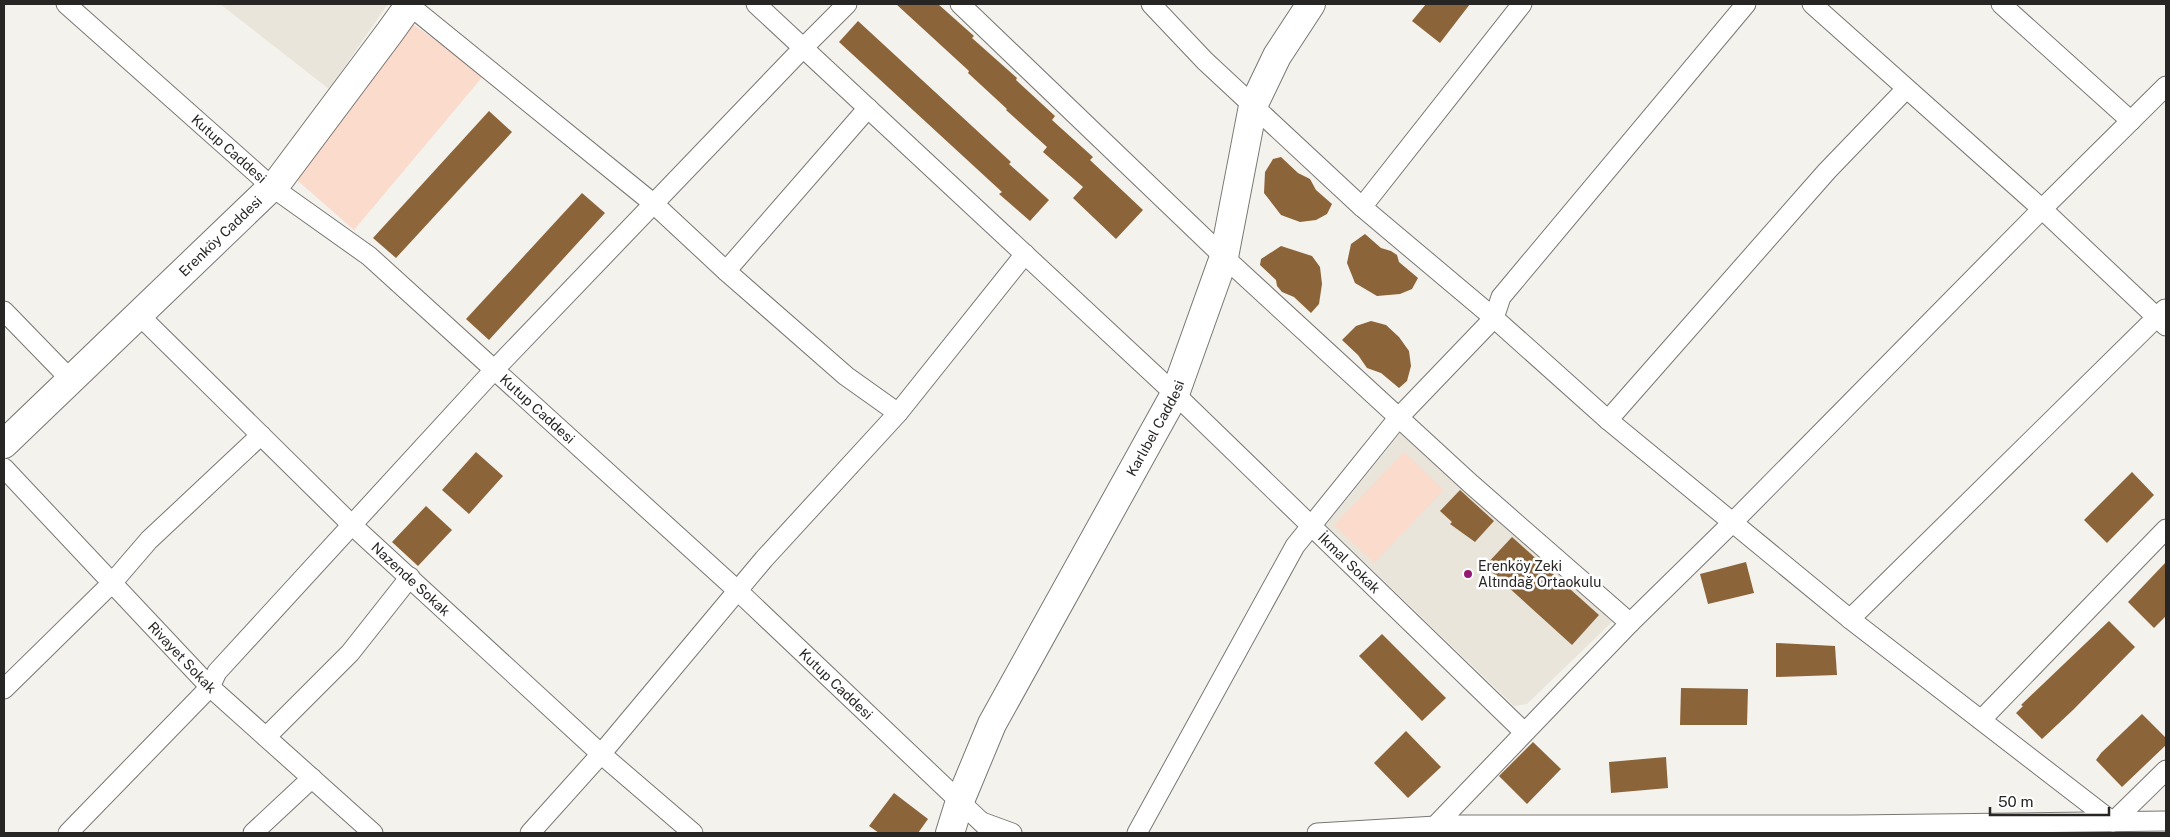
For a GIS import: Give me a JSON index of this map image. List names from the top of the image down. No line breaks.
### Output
{"streets":{"street":["Kutup Caddesi","Erenköy Caddesi","Karlıbel Caddesi","İkmal Sokak","Nazende Sokak","Rivayet Sokak"]},"crossings":[["Kutup Caddesi","Erenköy Caddesi"],["Kutup Caddesi","Karlıbel Caddesi"],["Erenköy Caddesi","Nazende Sokak"],["Karlıbel Caddesi","İkmal Sokak"]],"places":["Erenköy Zeki Altındağ Ortaokulu"],"scale_bar":"50 m"}
